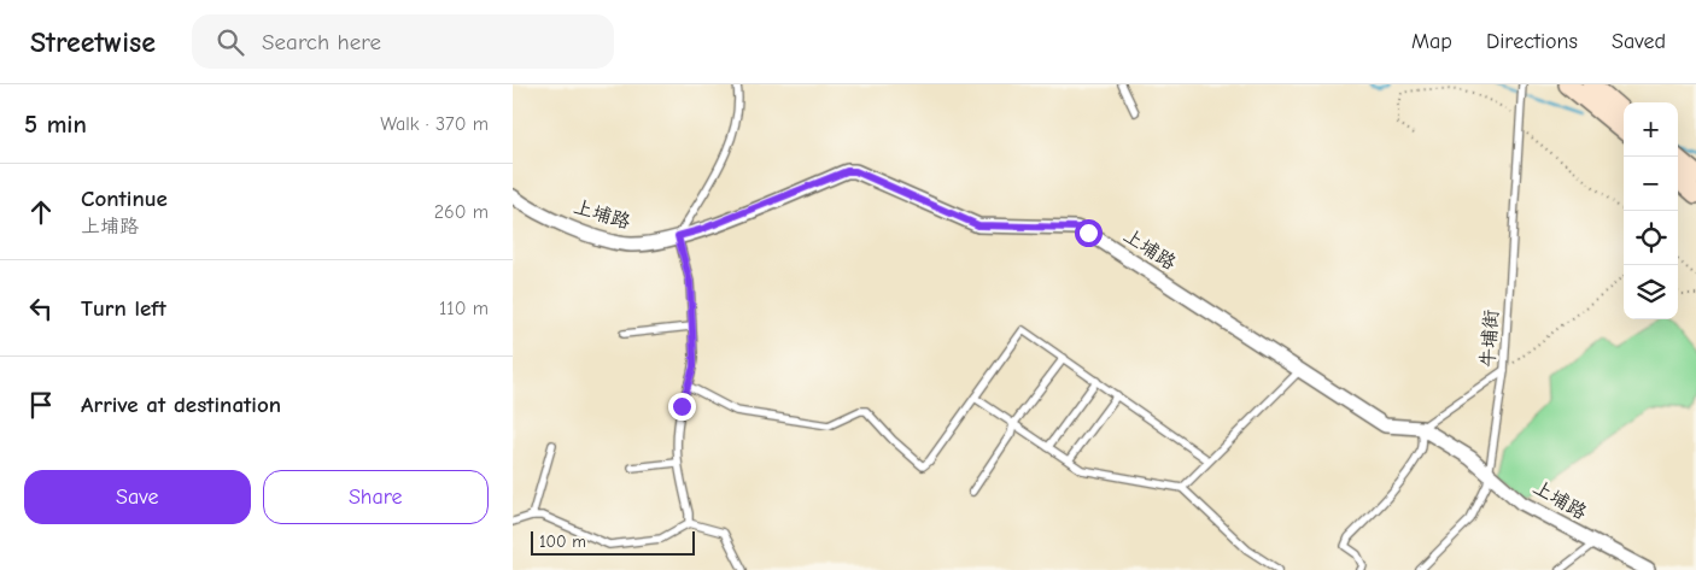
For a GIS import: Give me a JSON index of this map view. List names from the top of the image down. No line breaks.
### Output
{"streets":{"street":["上埔路"],"lane":["牛埔街"]},"crossings":[["上埔路","牛埔街"]],"scale_bar":"100 m","page":{"header":"Streetwise","search":"Search here","nav":["Map","Directions","Saved"],"heading":["5 min","Walk · 370 m"],"map_buttons":["+","−"],"list":[["Continue","上埔路","260 m"],["Turn left","110 m"],"Arrive at destination"],"buttons":["Save","Share"],"scale":"100 m"}}
